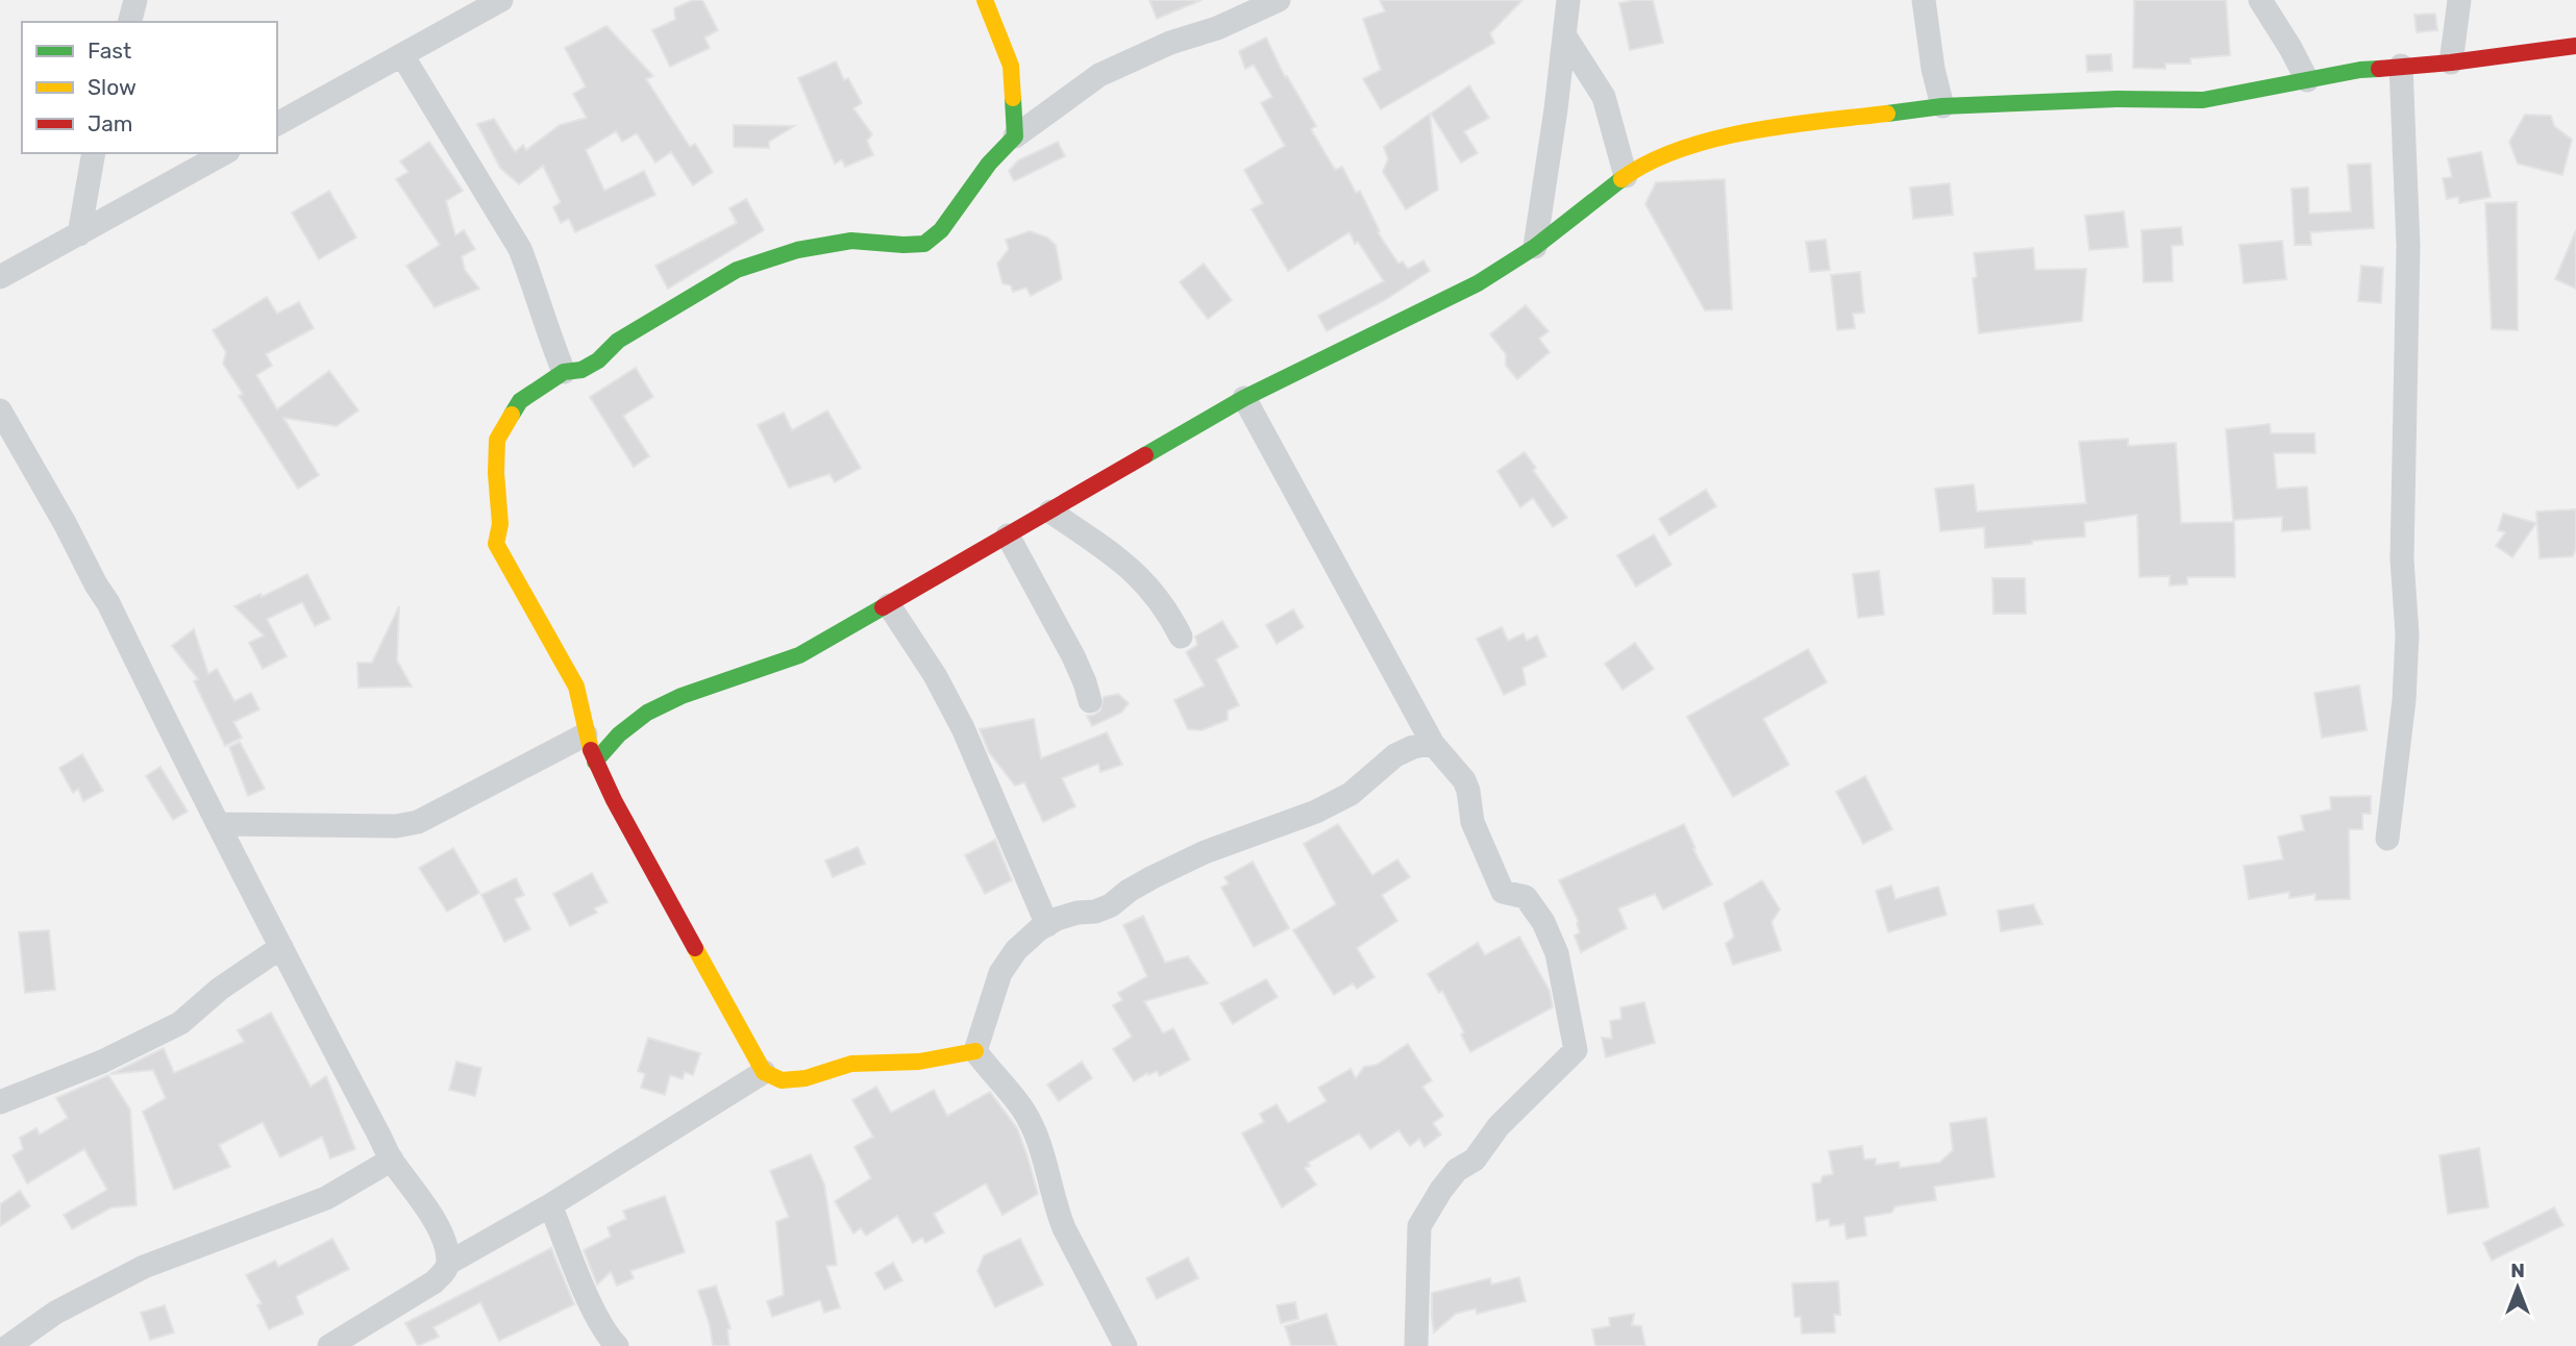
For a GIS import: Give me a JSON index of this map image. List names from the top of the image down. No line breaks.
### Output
{"legend":["Fast","Slow","Jam"],"north":"top"}
